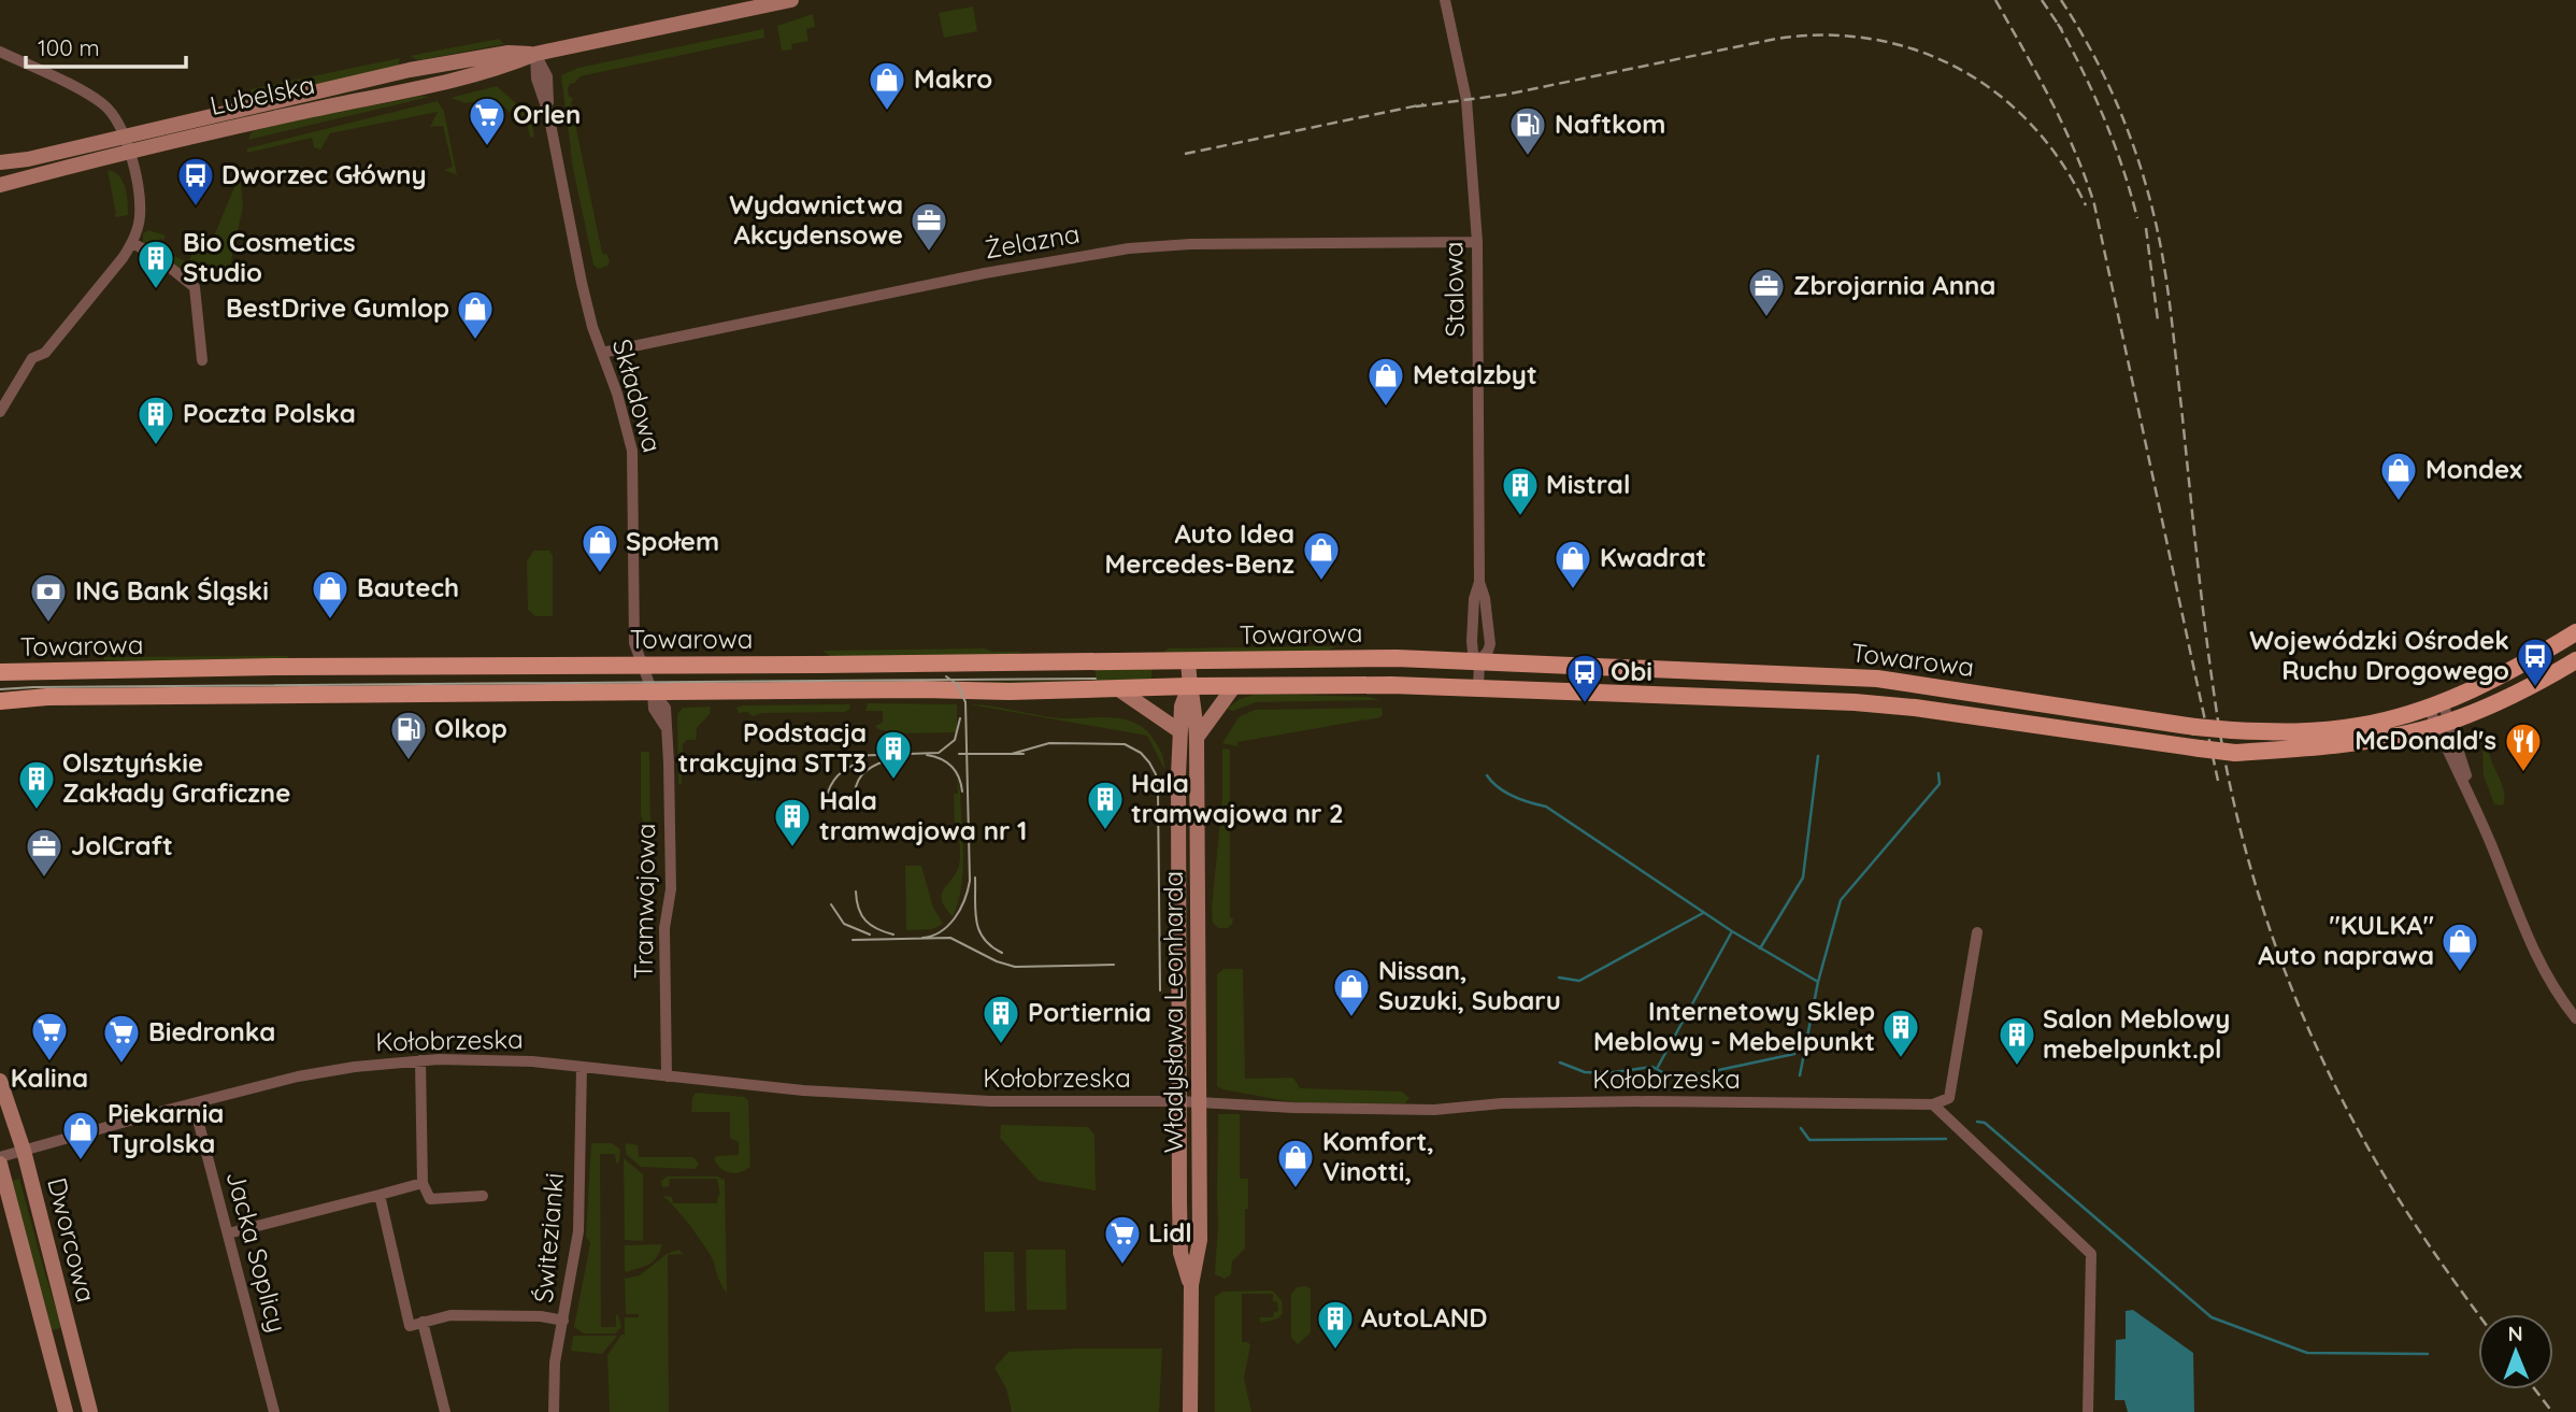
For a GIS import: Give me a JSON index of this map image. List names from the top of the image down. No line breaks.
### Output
{"streets":{"main road":["Towarowa"],"street":["Lubelska","Żelazna","Stalowa","Składowa","Tramwajowa","Władysława Leonharda","Kołobrzeska","Świtezianki","Dworcowa","Jacka Soplicy"]},"crossings":[["Lubelska","Składowa"],["Żelazna","Stalowa"],["Żelazna","Składowa"],["Stalowa","Towarowa"],["Składowa","Towarowa"],["Składowa","Tramwajowa"],["Towarowa","Tramwajowa"],["Towarowa","Władysława Leonharda"],["Tramwajowa","Kołobrzeska"],["Władysława Leonharda","Kołobrzeska"],["Kołobrzeska","Świtezianki"],["Kołobrzeska","Dworcowa"],["Kołobrzeska","Jacka Soplicy"]],"places":{"shop":["Makro","BestDrive Gumlop","Metalzbyt","Mondex","Społem","Auto Idea Mercedes-Benz","Kwadrat","Bautech","\"KULKA\" Auto naprawa","Nissan, Suzuki, Subaru","Piekarnia Tyrolska","Komfort, Vinotti,"],"supermarket":["Orlen","Kalina","Biedronka","Lidl"],"fuel station":["Naftkom","Olkop"],"bus stop":["Dworzec Główny","Wojewódzki Ośrodek Ruchu Drogowego","Obi"],"office":["Wydawnictwa Akcydensowe","Zbrojarnia Anna","JolCraft"],"building":["Bio Cosmetics Studio","Poczta Polska","Mistral","Podstacja trakcyjna STT3","Olsztyńskie Zakłady Graficzne","Hala tramwajowa nr 2","Hala tramwajowa nr 1","Portiernia","Internetowy Sklep Meblowy - Mebelpunkt","Salon Meblowy mebelpunkt.pl","AutoLAND"],"bank":["ING Bank Śląski"],"restaurant":["McDonald's"]},"scale_bar":"100 m","north":"top"}
